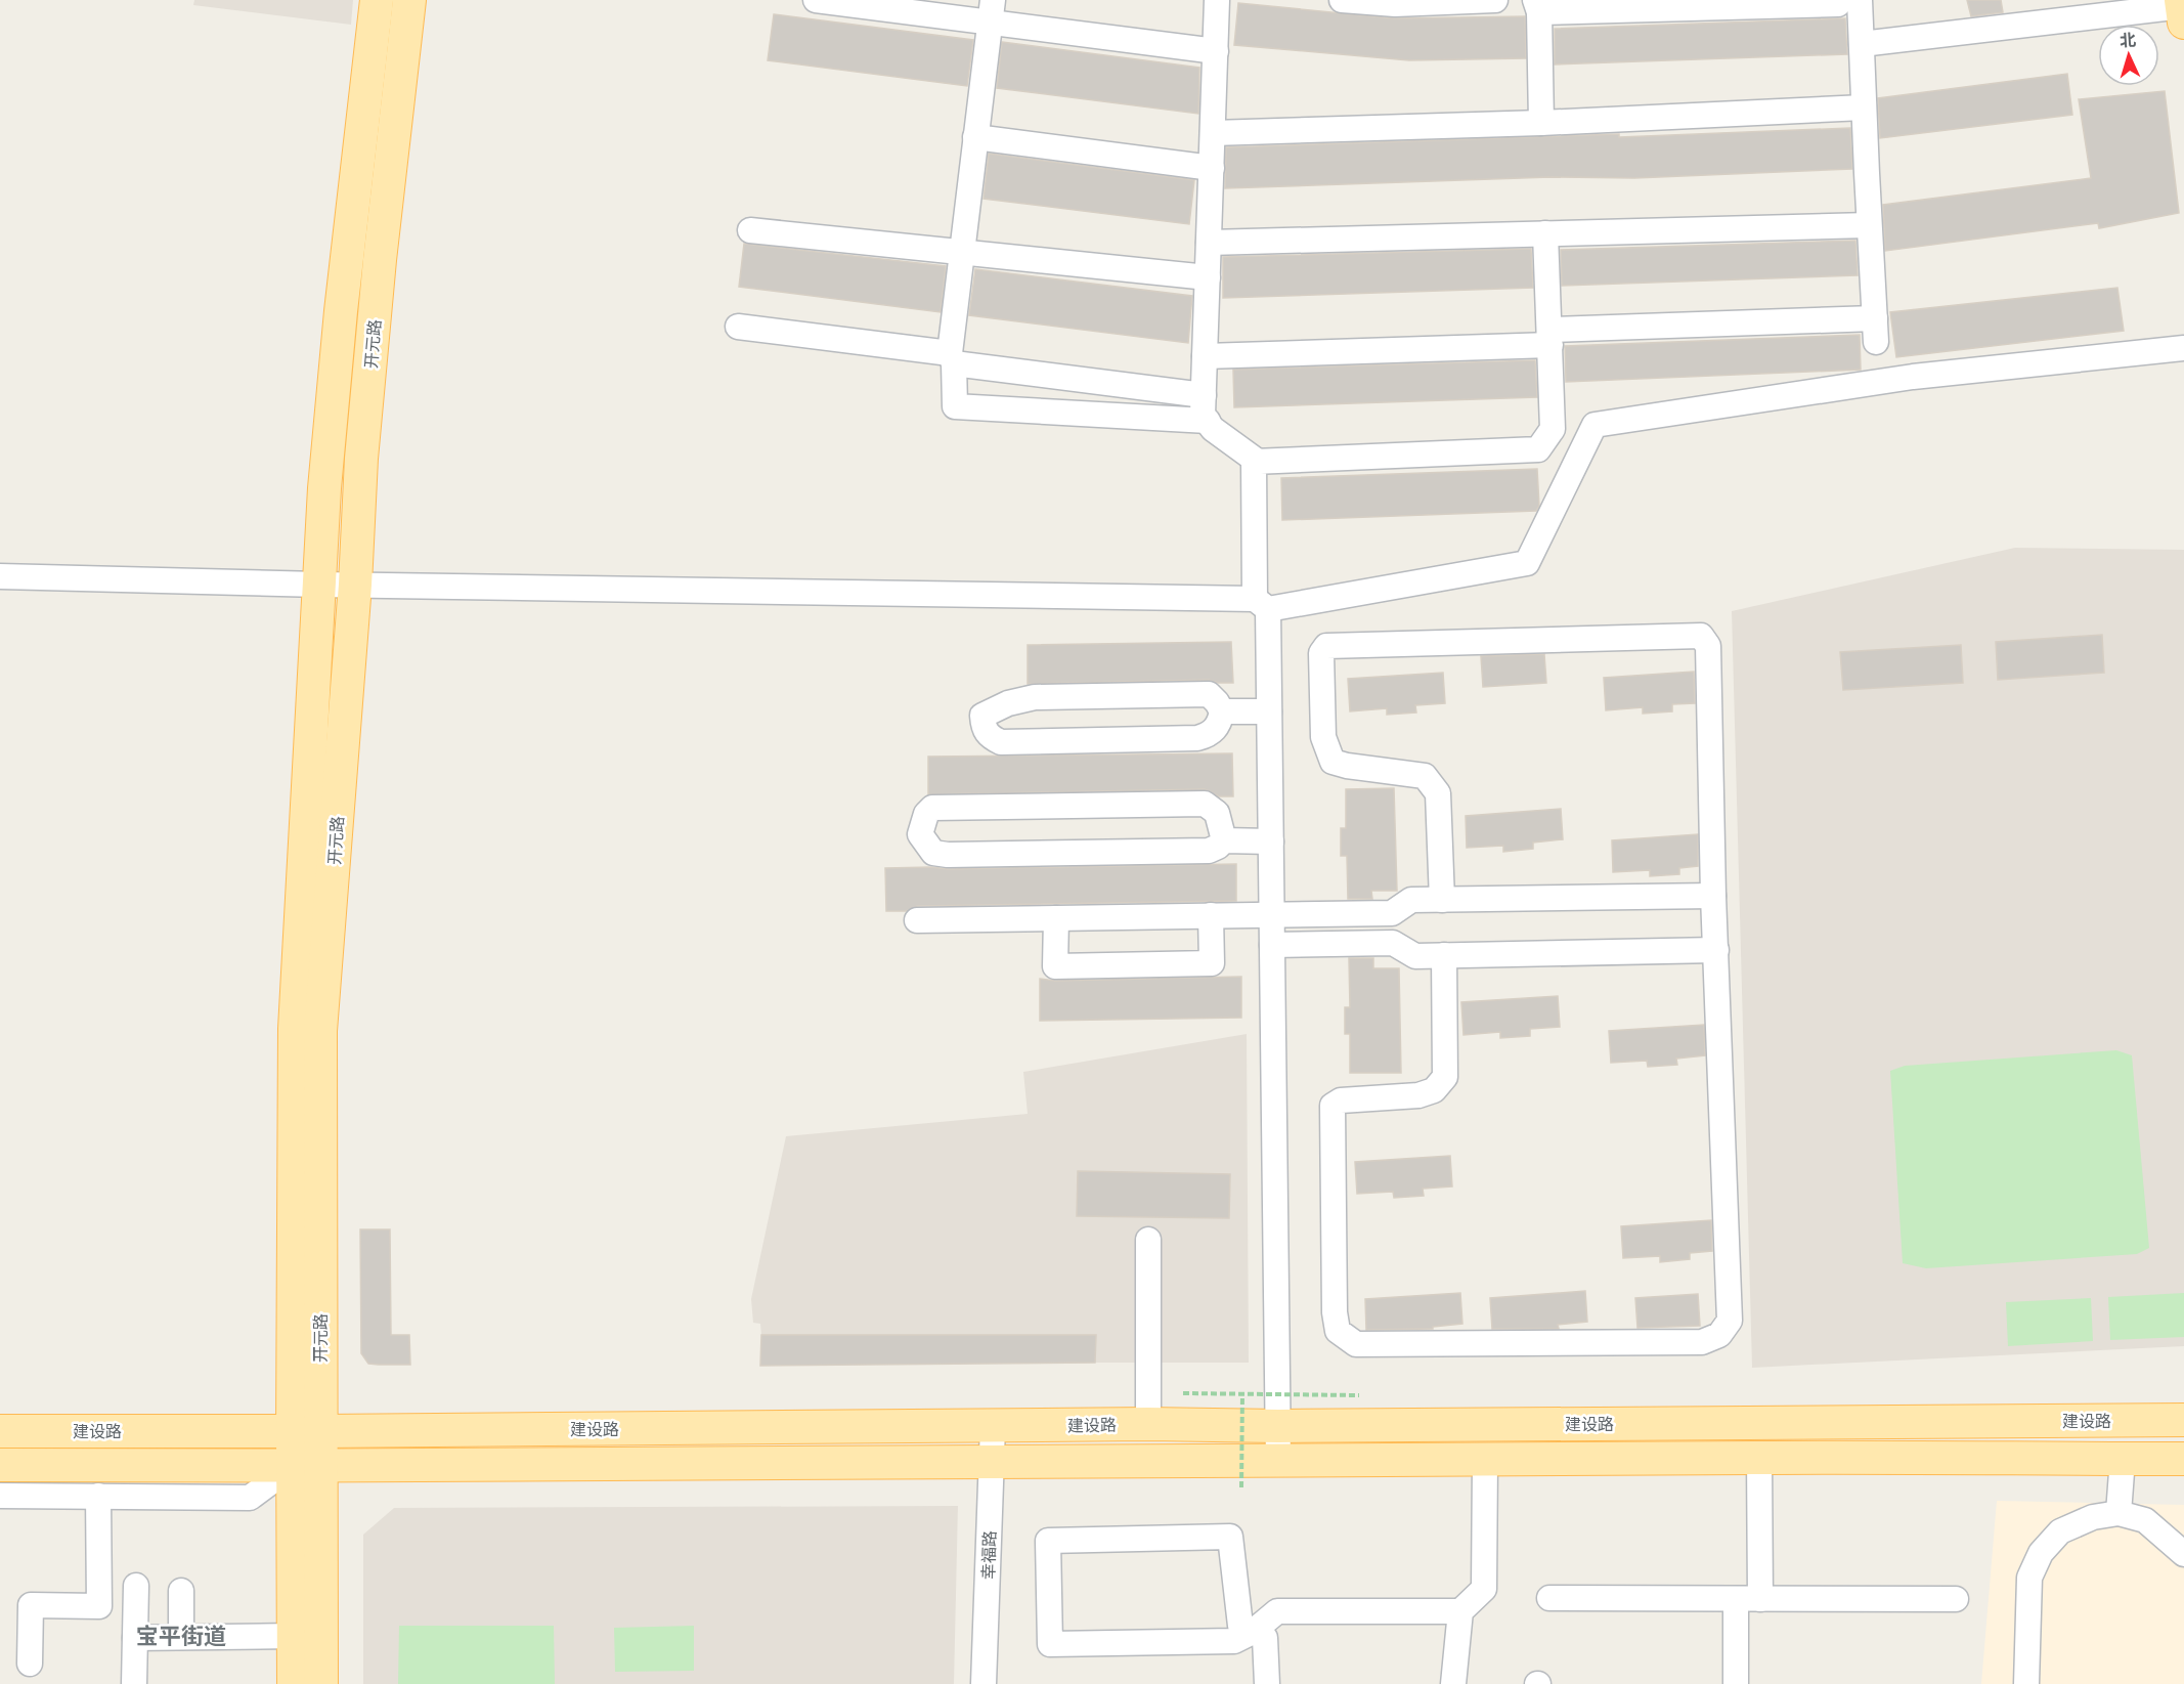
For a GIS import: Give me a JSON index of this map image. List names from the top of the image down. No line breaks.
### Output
{"streets":{"main road":["开元路","建设路"],"street":["幸福路"]},"crossings":[["开元路","建设路"],["建设路","幸福路"]],"districts":["宝平街道"],"north":"top"}
